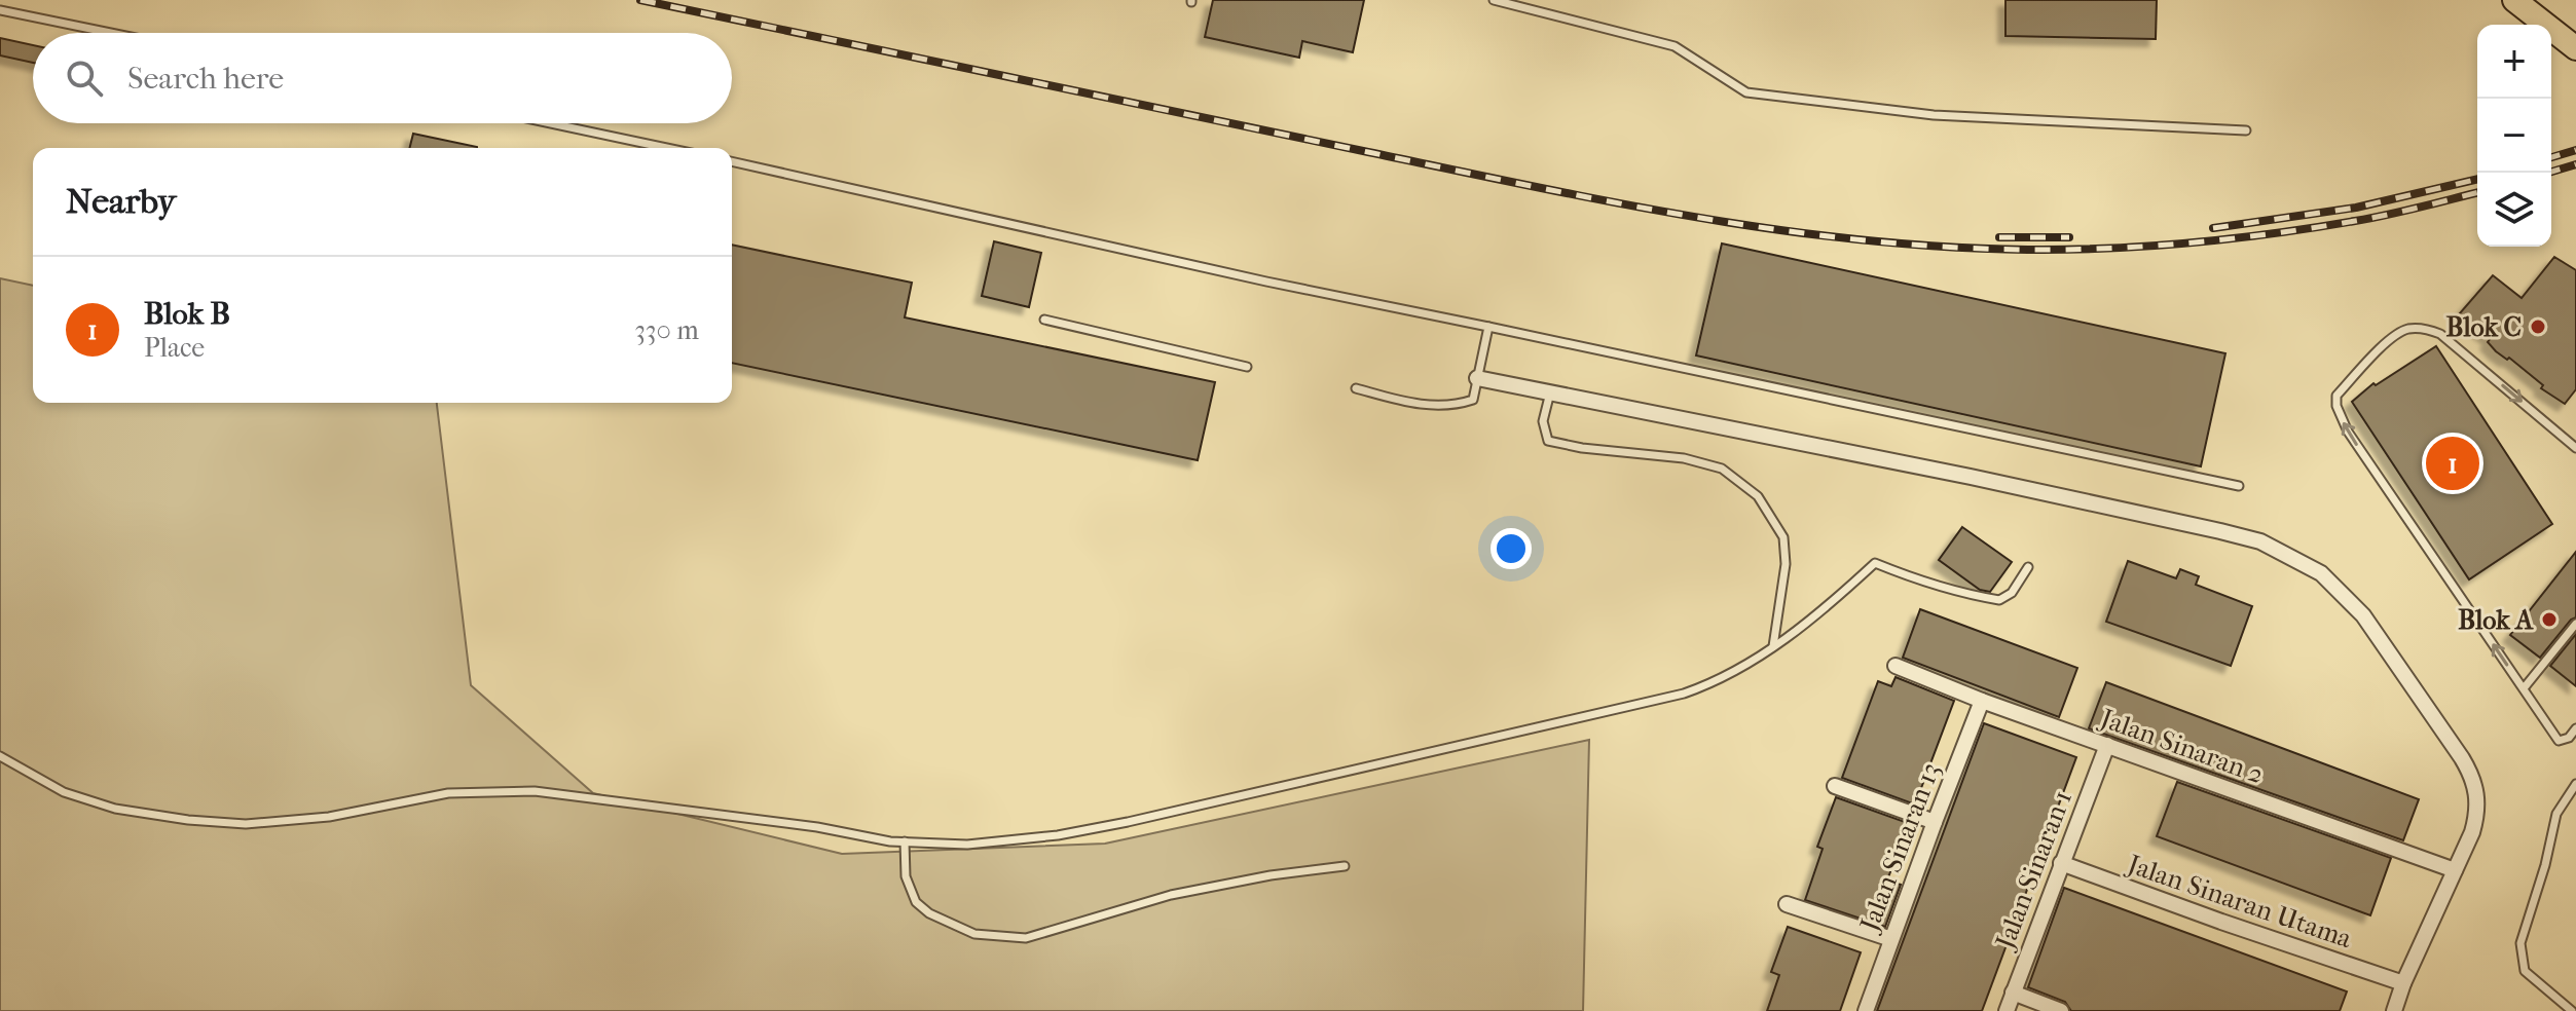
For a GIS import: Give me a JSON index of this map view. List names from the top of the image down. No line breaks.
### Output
{"streets":{"street":["Jalan Sinaran 2","Jalan Sinaran 13","Jalan Sinaran 1","Jalan Sinaran Utama"]},"crossings":[["Jalan Sinaran 2","Jalan Sinaran 13"],["Jalan Sinaran 2","Jalan Sinaran 1"],["Jalan Sinaran 1","Jalan Sinaran Utama"]],"places":["Blok C","Blok A"],"page":{"map_buttons":["+","−"],"search":"Search here","heading":"Nearby","list":[{"mark":"1","name":"Blok B","note":"Place","value":"330 m"}],"pins":"1"}}
